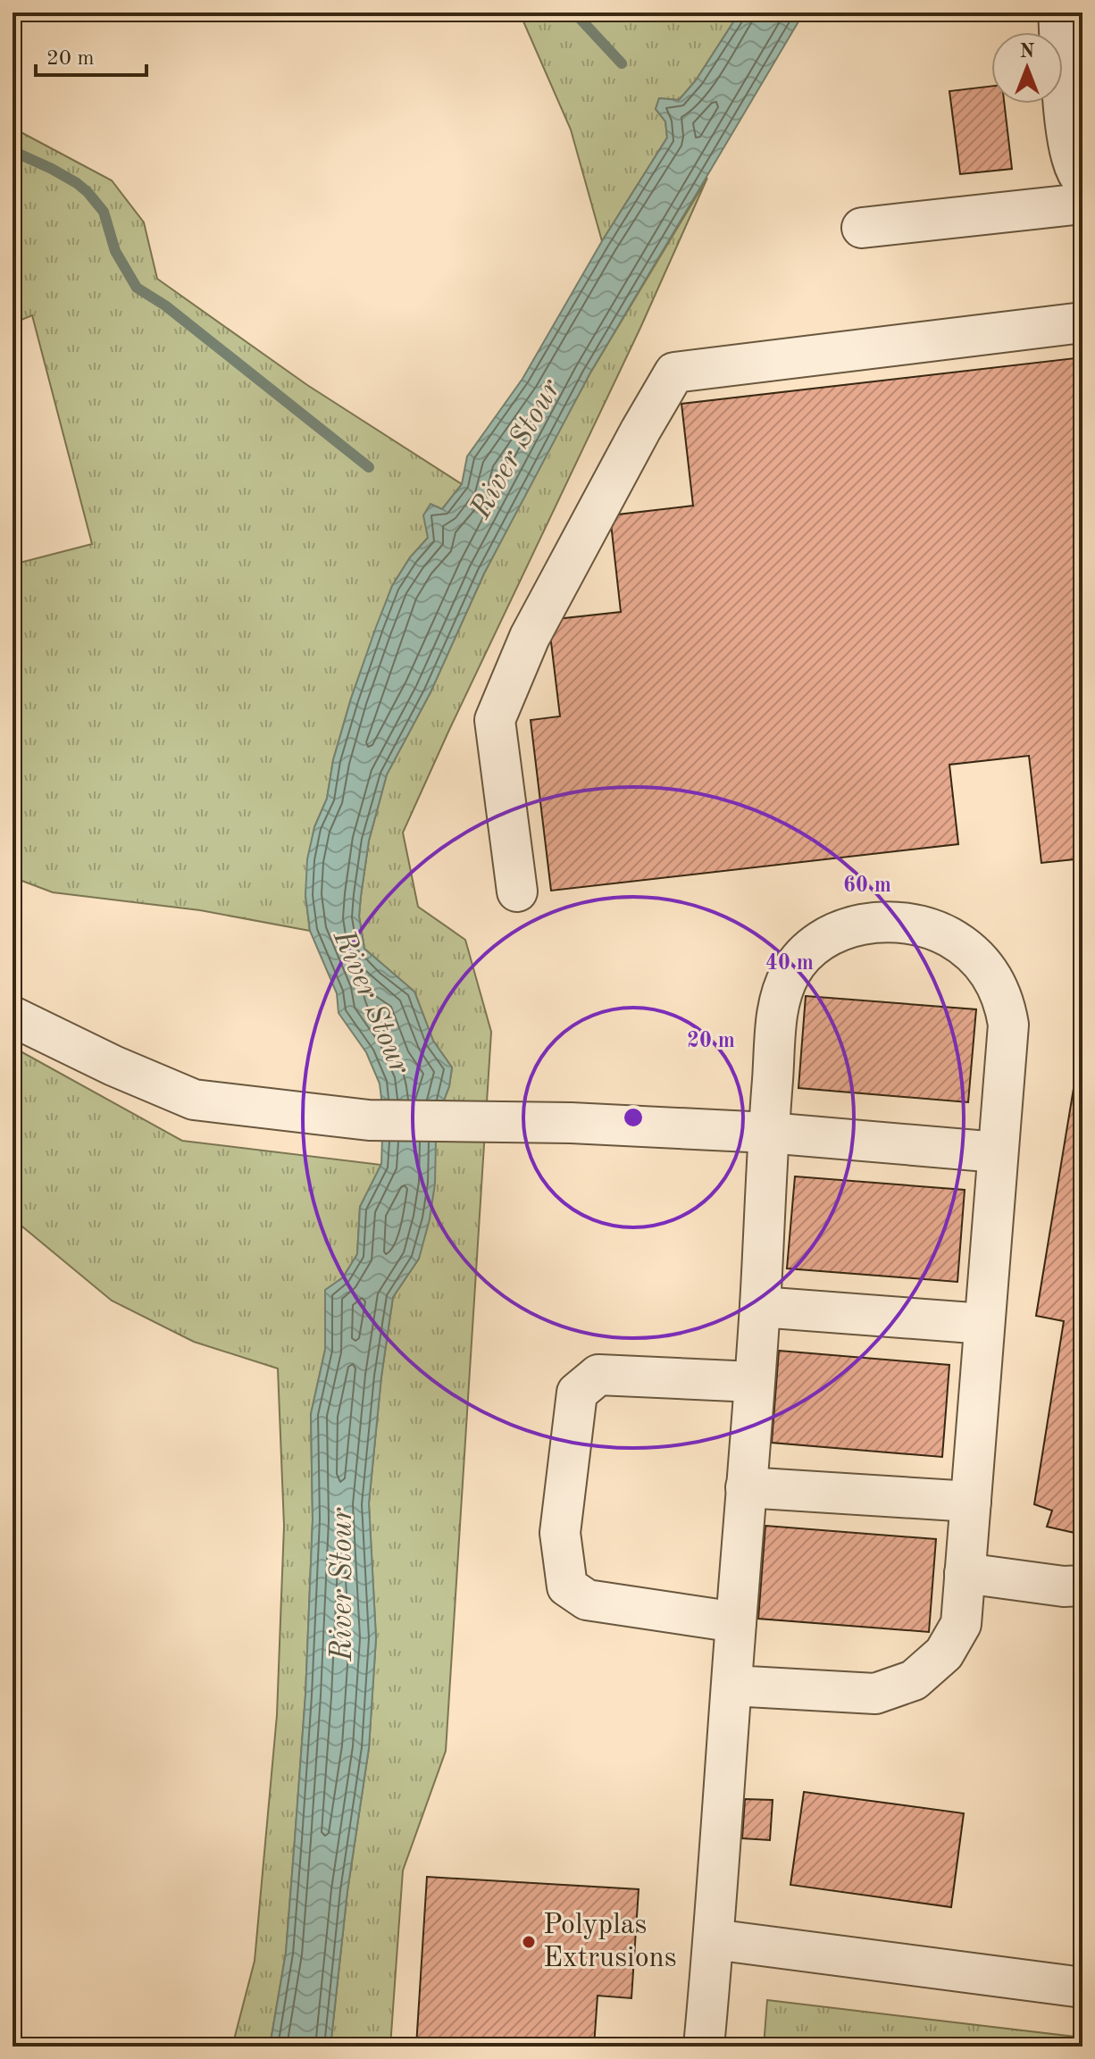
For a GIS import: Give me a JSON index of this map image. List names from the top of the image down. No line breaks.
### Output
{"water":["River Stour"],"places":["Polyplas Extrusions"],"scale_bar":"20 m","north":"top","rings":["60 m","40 m","20 m"]}
